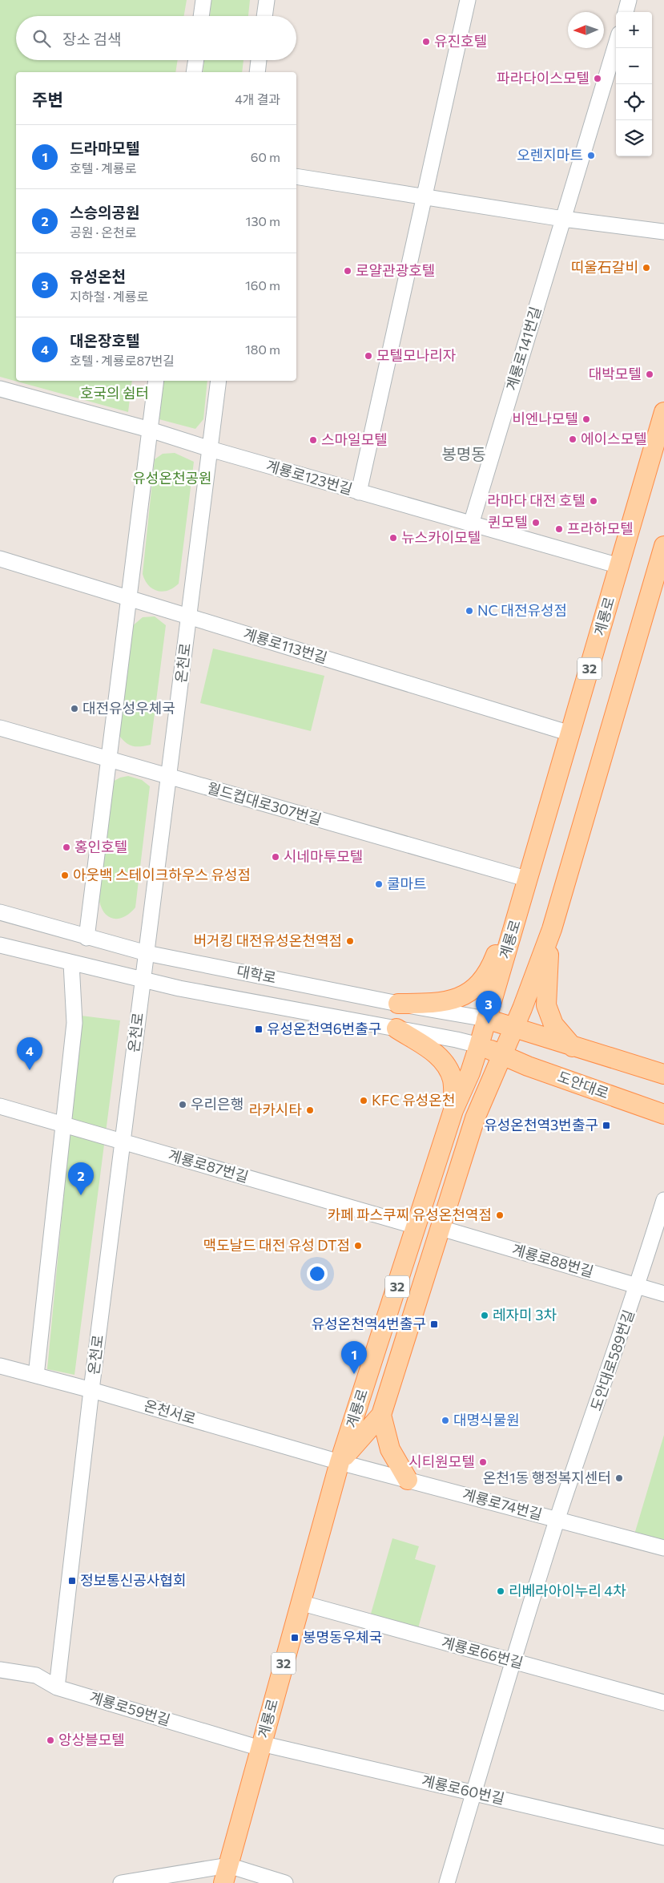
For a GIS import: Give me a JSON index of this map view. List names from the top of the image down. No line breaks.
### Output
{"streets":{"main road":["계룡로","32","대학로","도안대로"],"street":["계룡로141번길","계룡로123번길","계룡로113번길","온천로","월드컵대로307번길","계룡로87번길","계룡로88번길","도안대로589번길","온천서로","계룡로74번길","계룡로66번길","계룡로59번길","계룡로60번길"]},"crossings":[["계룡로141번길","계룡로123번길"],["계룡로123번길","계룡로"],["계룡로123번길","온천로"],["계룡로","계룡로113번길"],["계룡로","월드컵대로307번길"],["계룡로","대학로"],["계룡로","도안대로"],["계룡로","계룡로87번길"],["계룡로","계룡로88번길"],["계룡로","온천서로"],["계룡로","계룡로74번길"],["계룡로","계룡로66번길"],["계룡로","계룡로59번길"],["계룡로","계룡로60번길"],["계룡로113번길","온천로"],["온천로","월드컵대로307번길"],["온천로","대학로"],["온천로","계룡로87번길"],["온천로","온천서로"],["온천로","계룡로59번길"],["대학로","도안대로"],["계룡로88번길","도안대로589번길"],["도안대로589번길","계룡로74번길"],["도안대로589번길","계룡로66번길"],["도안대로589번길","계룡로60번길"],["온천서로","계룡로74번길"],["계룡로59번길","계룡로60번길"]],"districts":["봉명동"],"parks":["호국의 쉼터","유성온천공원"],"places":{"other":["유진호텔","파라다이스모텔","오렌지마트","띠울石갈비","로얄관광호텔","모텔모나리자","대박모텔","비엔나모텔","에이스모텔","스마일모텔","라마다 대전 호텔","퀸모텔","프라하모텔","뉴스카이모텔","NC 대전유성점","대전유성우체국","홍인호텔","시네마투모텔","아웃백 스테이크하우스 유성점","쿨마트","버거킹 대전유성온천역점","KFC 유성온천","우리은행","라카시타","카페 파스쿠찌 유성온천역점","맥도날드 대전 유성 DT점","레자미 3차","대명식물원","시티원모텔","온천1동 행정복지센터","리베라아이누리 4차","앙상블모텔"],"transit":["유성온천역6번출구","유성온천역3번출구","유성온천역4번출구","정보통신공사협회","봉명동우체국"]},"north":"left","page":{"map_buttons":["+","−"],"search":"장소 검색","heading":["주변","4개 결과"],"list":[{"mark":"1","name":"드라마모텔","note":"호텔 · 계룡로","value":"60 m"},{"mark":"2","name":"스승의공원","note":"공원 · 온천로","value":"130 m"},{"mark":"3","name":"유성온천","note":"지하철 · 계룡로","value":"160 m"},{"mark":"4","name":"대온장호텔","note":"호텔 · 계룡로87번길","value":"180 m"}],"pins":["3","4","2","1"]}}
